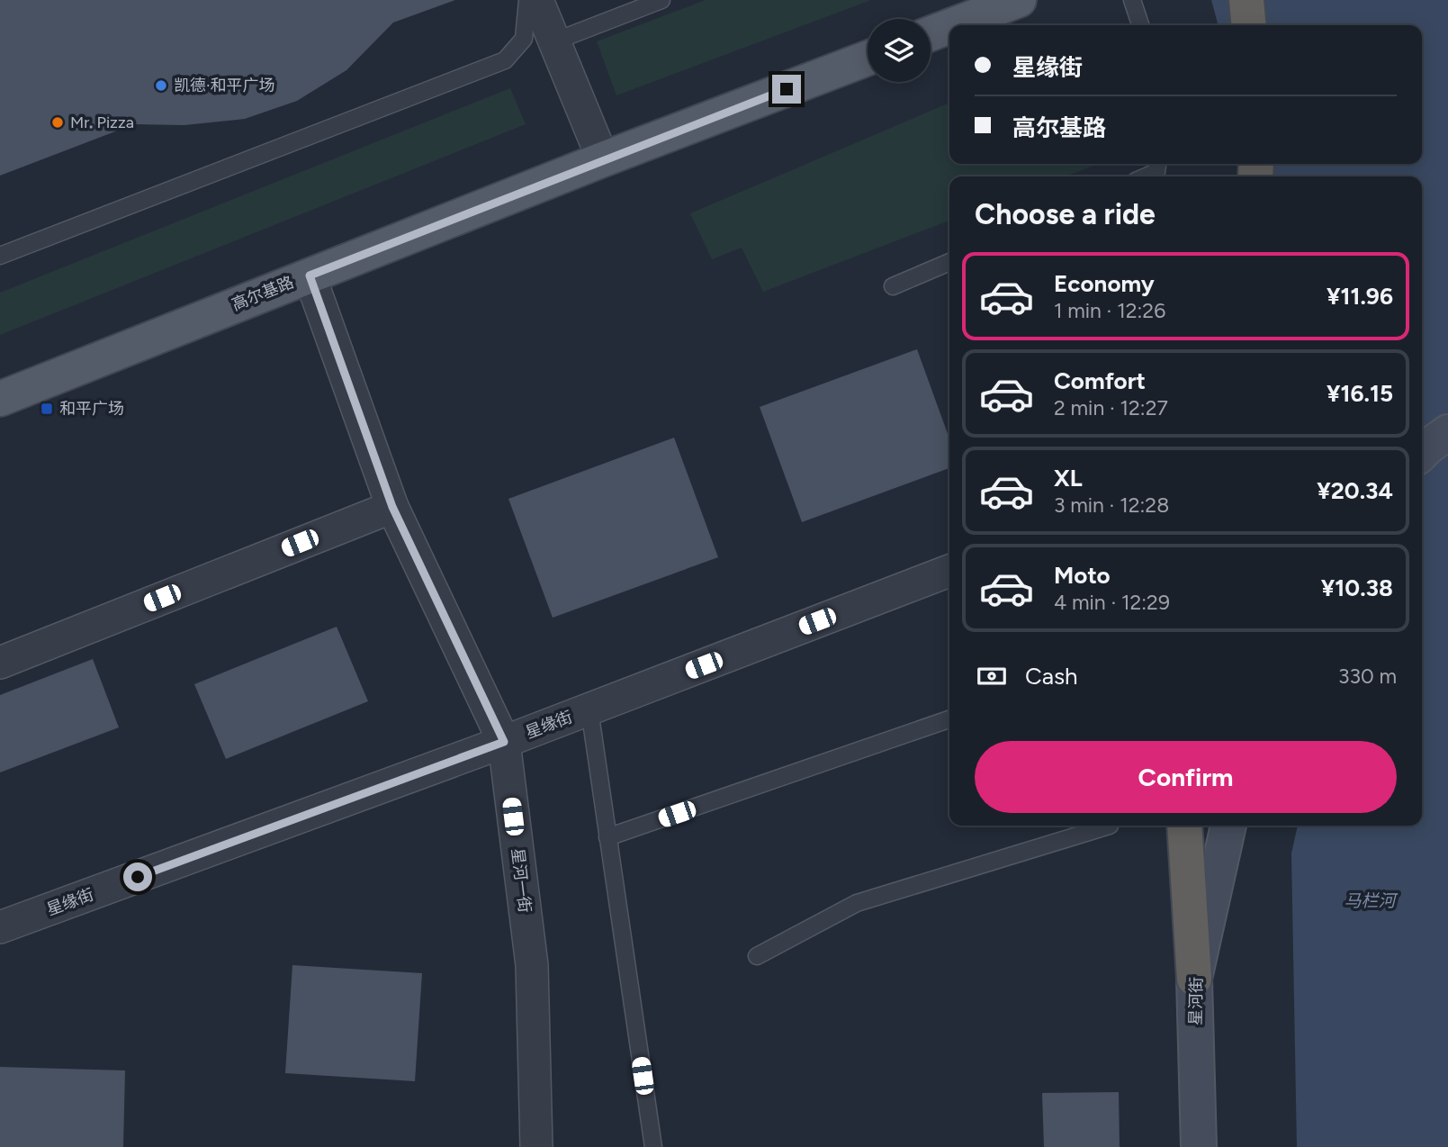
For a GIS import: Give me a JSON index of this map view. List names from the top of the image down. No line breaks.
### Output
{"streets":{"main road":["高尔基路","星河街"],"street":["星缘街","星河一街"]},"crossings":[["高尔基路","星河一街"],["星缘街","星河一街"]],"water":["马栏河"],"places":{"other":["凯德·和平广场","Mr. Pizza"],"transit":["和平广场"]},"page":{"banner":["星缘街","高尔基路"],"heading":"Choose a ride","list":[{"name":"Economy","note":"1 min · 12:26","value":"¥11.96"},{"name":"Comfort","note":"2 min · 12:27","value":"¥16.15"},{"name":"XL","note":"3 min · 12:28","value":"¥20.34"},{"name":"Moto","note":"4 min · 12:29","value":"¥10.38"}],"pay":["Cash","330 m"],"buttons":"Confirm"}}
